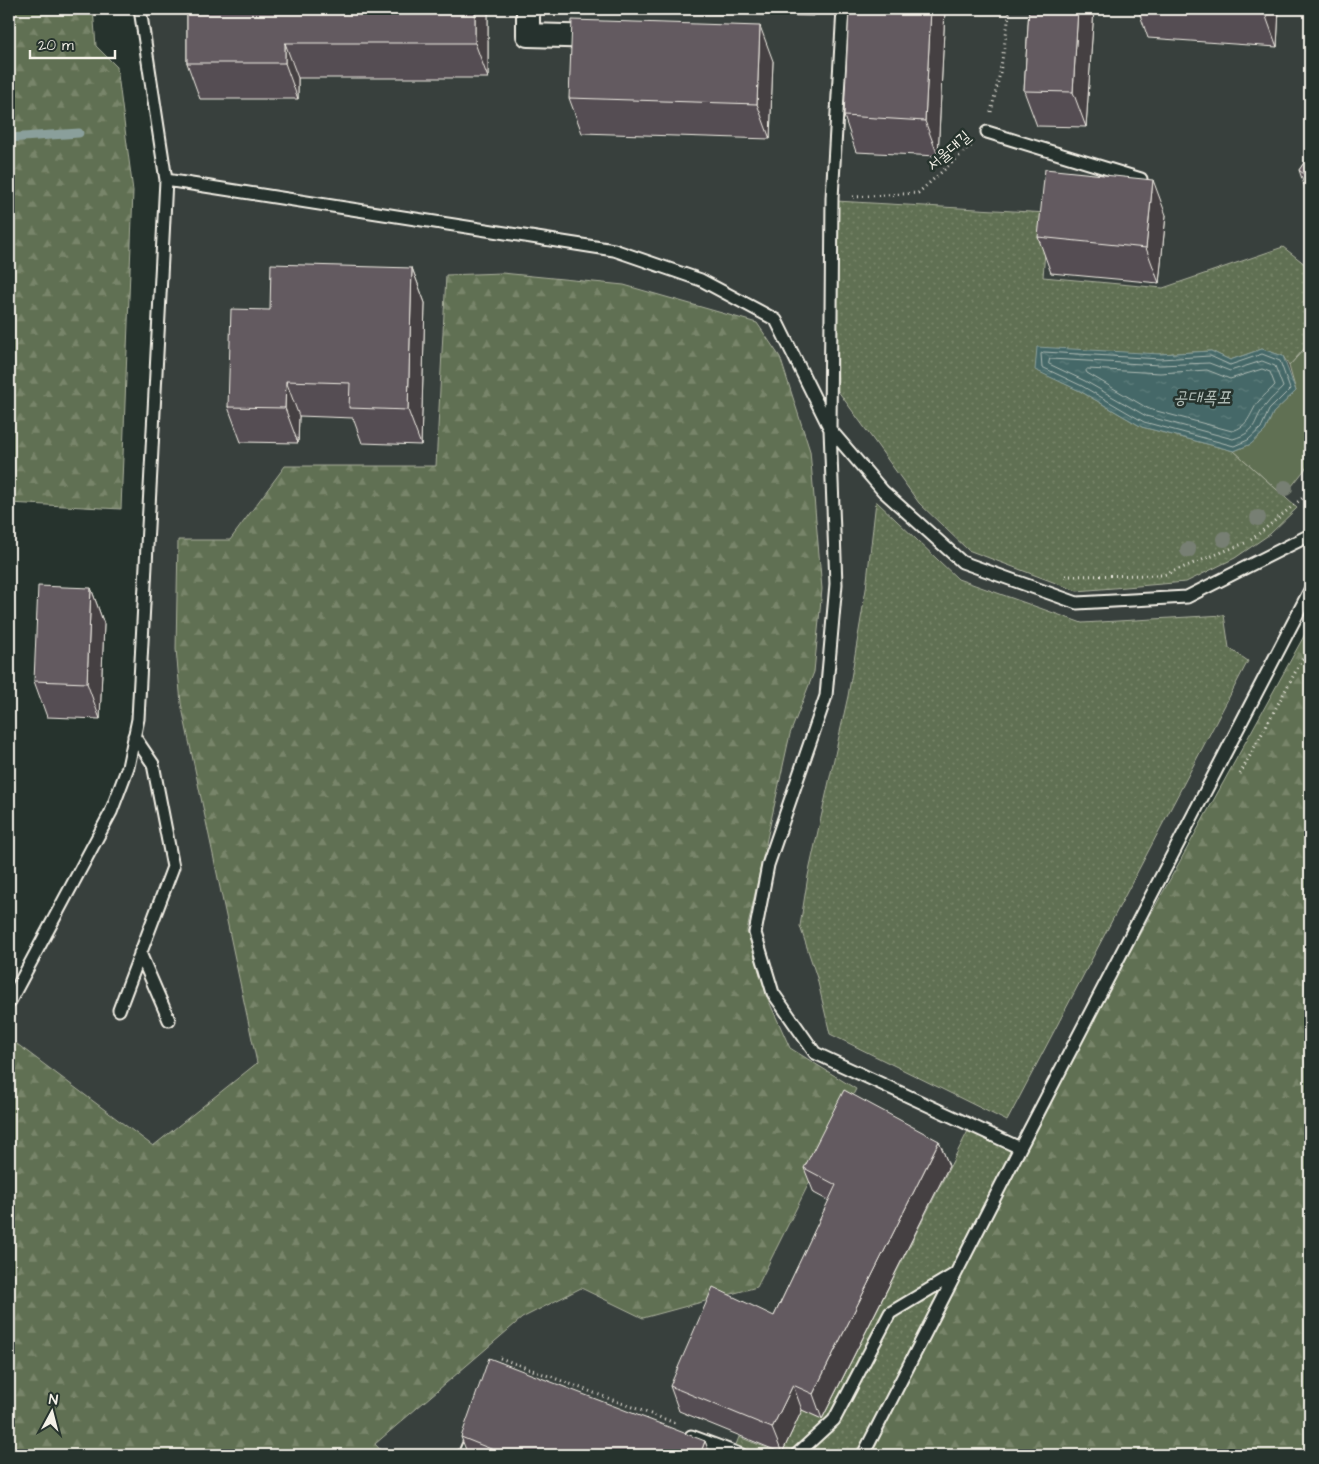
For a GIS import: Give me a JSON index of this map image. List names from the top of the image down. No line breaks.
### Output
{"streets":{"path":["서울대길"]},"water":["공대폭포"],"scale_bar":"20 m","north":"top"}
